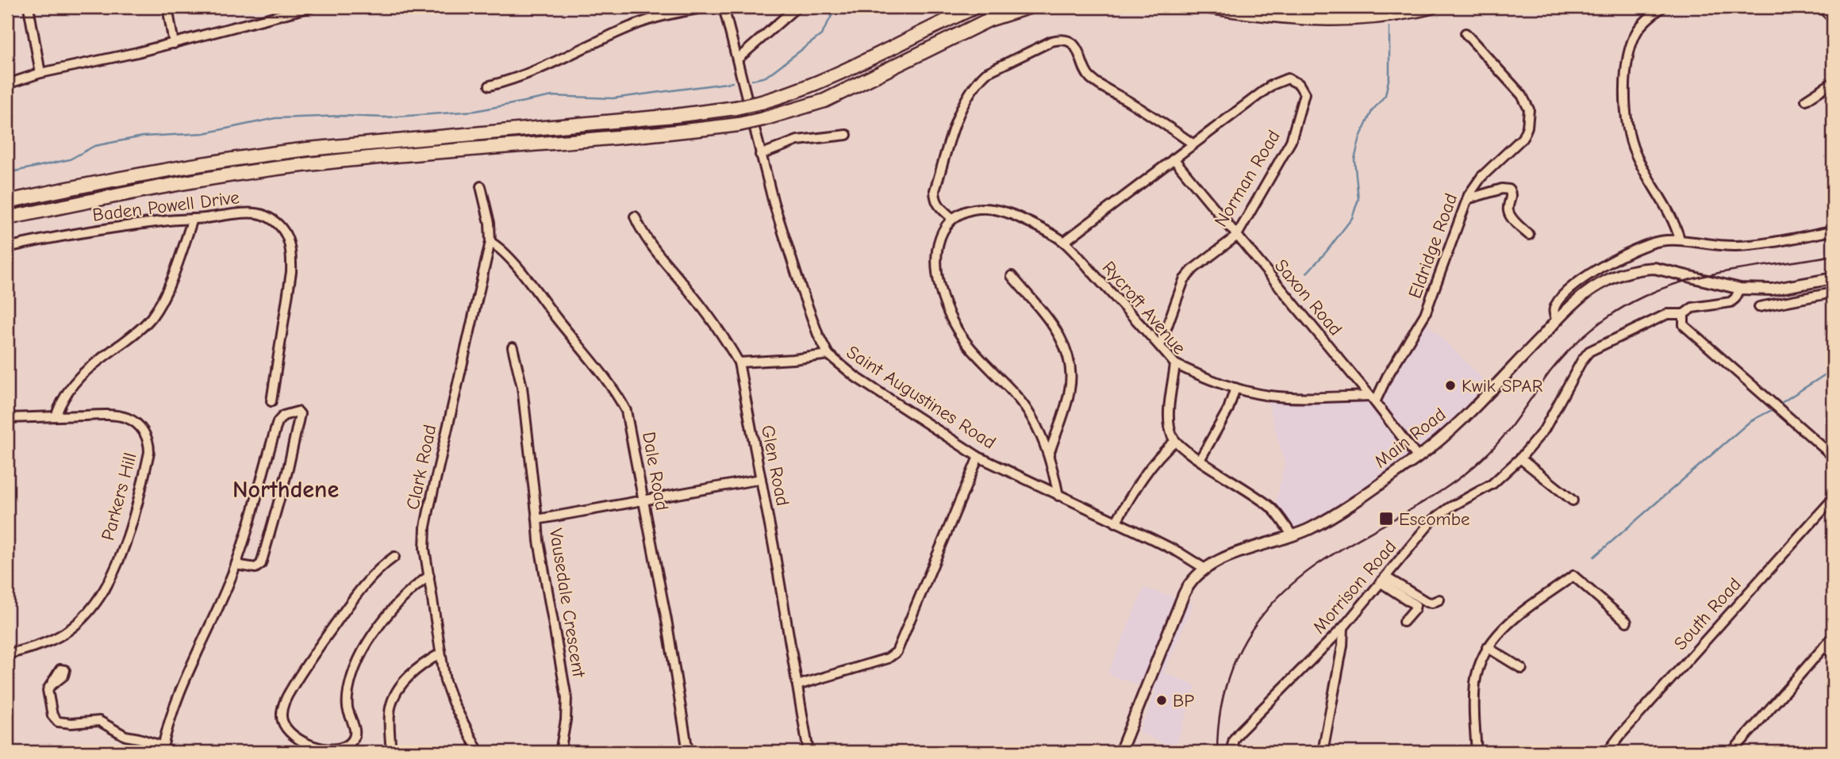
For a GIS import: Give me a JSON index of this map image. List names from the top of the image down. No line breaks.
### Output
{"streets":{"main road":["Main Road"],"street":["Norman Road","Baden Powell Drive","Eldridge Road","Saxon Road","Rycroft Avenue","Saint Augustines Road","Glen Road","Clark Road","Dale Road","Parkers Hill","Morrison Road","Vausedale Crescent","South Road"]},"crossings":[["Norman Road","Saxon Road"],["Norman Road","Rycroft Avenue"],["Eldridge Road","Saxon Road"],["Saxon Road","Main Road"],["Saint Augustines Road","Main Road"],["Main Road","Morrison Road"],["Glen Road","Vausedale Crescent"],["Clark Road","Dale Road"],["Dale Road","Vausedale Crescent"]],"districts":["Northdene"],"places":{"other":["Kwik SPAR","BP"],"transit":["Escombe"]}}
